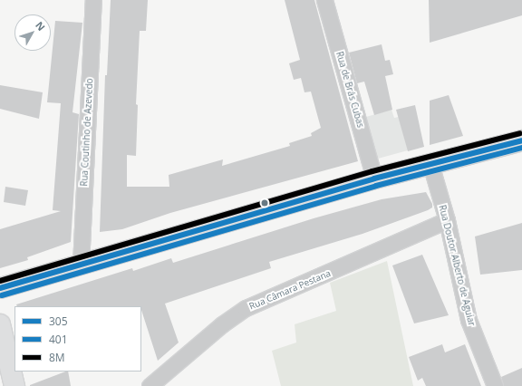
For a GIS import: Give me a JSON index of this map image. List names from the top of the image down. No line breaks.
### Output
{"streets":{"street":["Rua de Brás Cubas","Rua Coutinho de Azevedo","Rua Doutor Alberto de Aguiar","Rua Câmara Pestana"]},"crossings":[["Rua Doutor Alberto de Aguiar","Rua Câmara Pestana"]],"lines":["transit line 8M","transit line 305","transit line 401"],"legend":["305","401","8M"],"north":"top right"}
